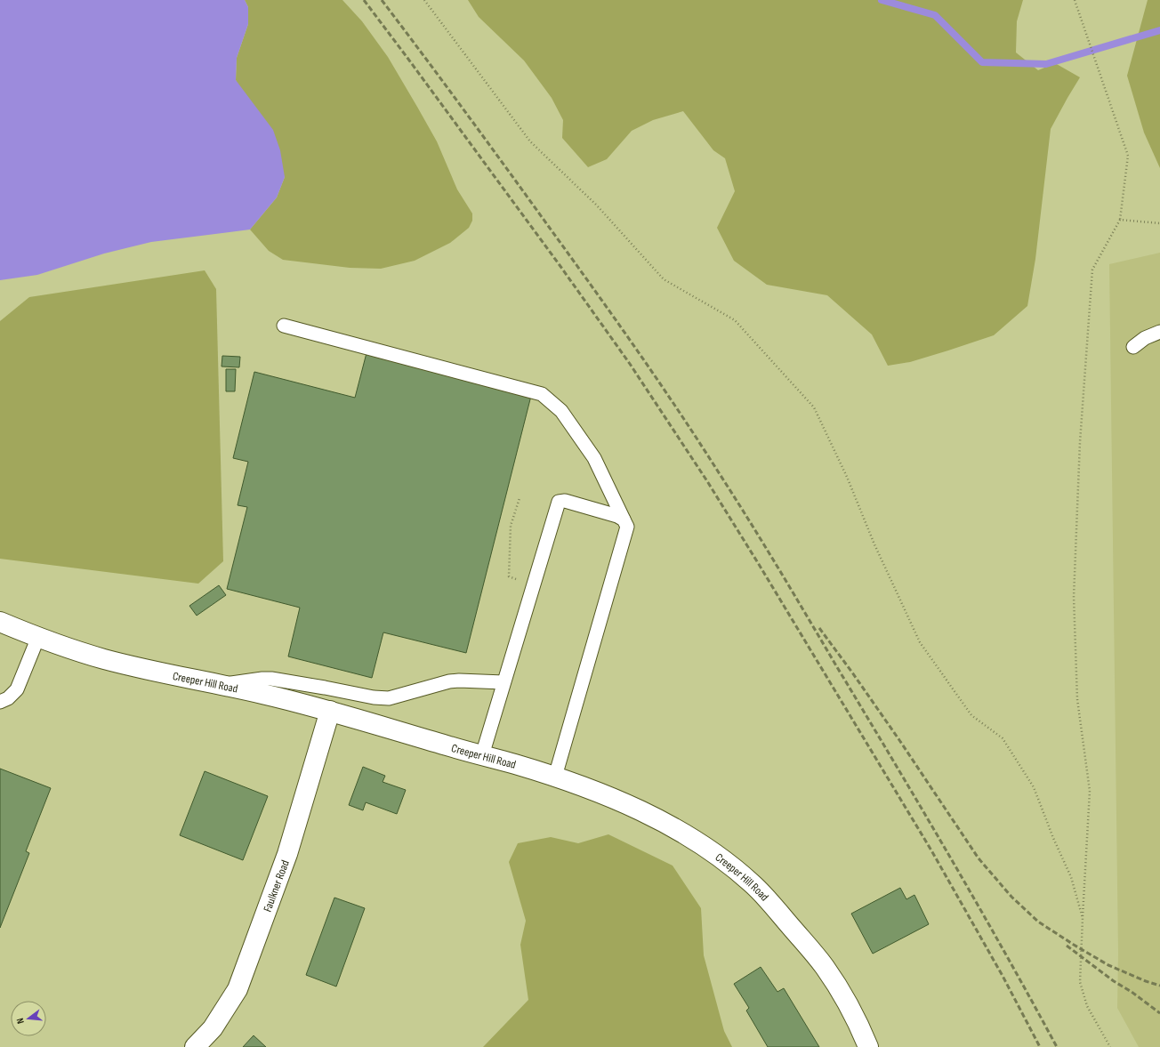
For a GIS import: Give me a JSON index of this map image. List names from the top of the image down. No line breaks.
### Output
{"streets":{"street":["Creeper Hill Road","Faulkner Road"]},"crossings":[["Creeper Hill Road","Faulkner Road"]],"north":"left"}
